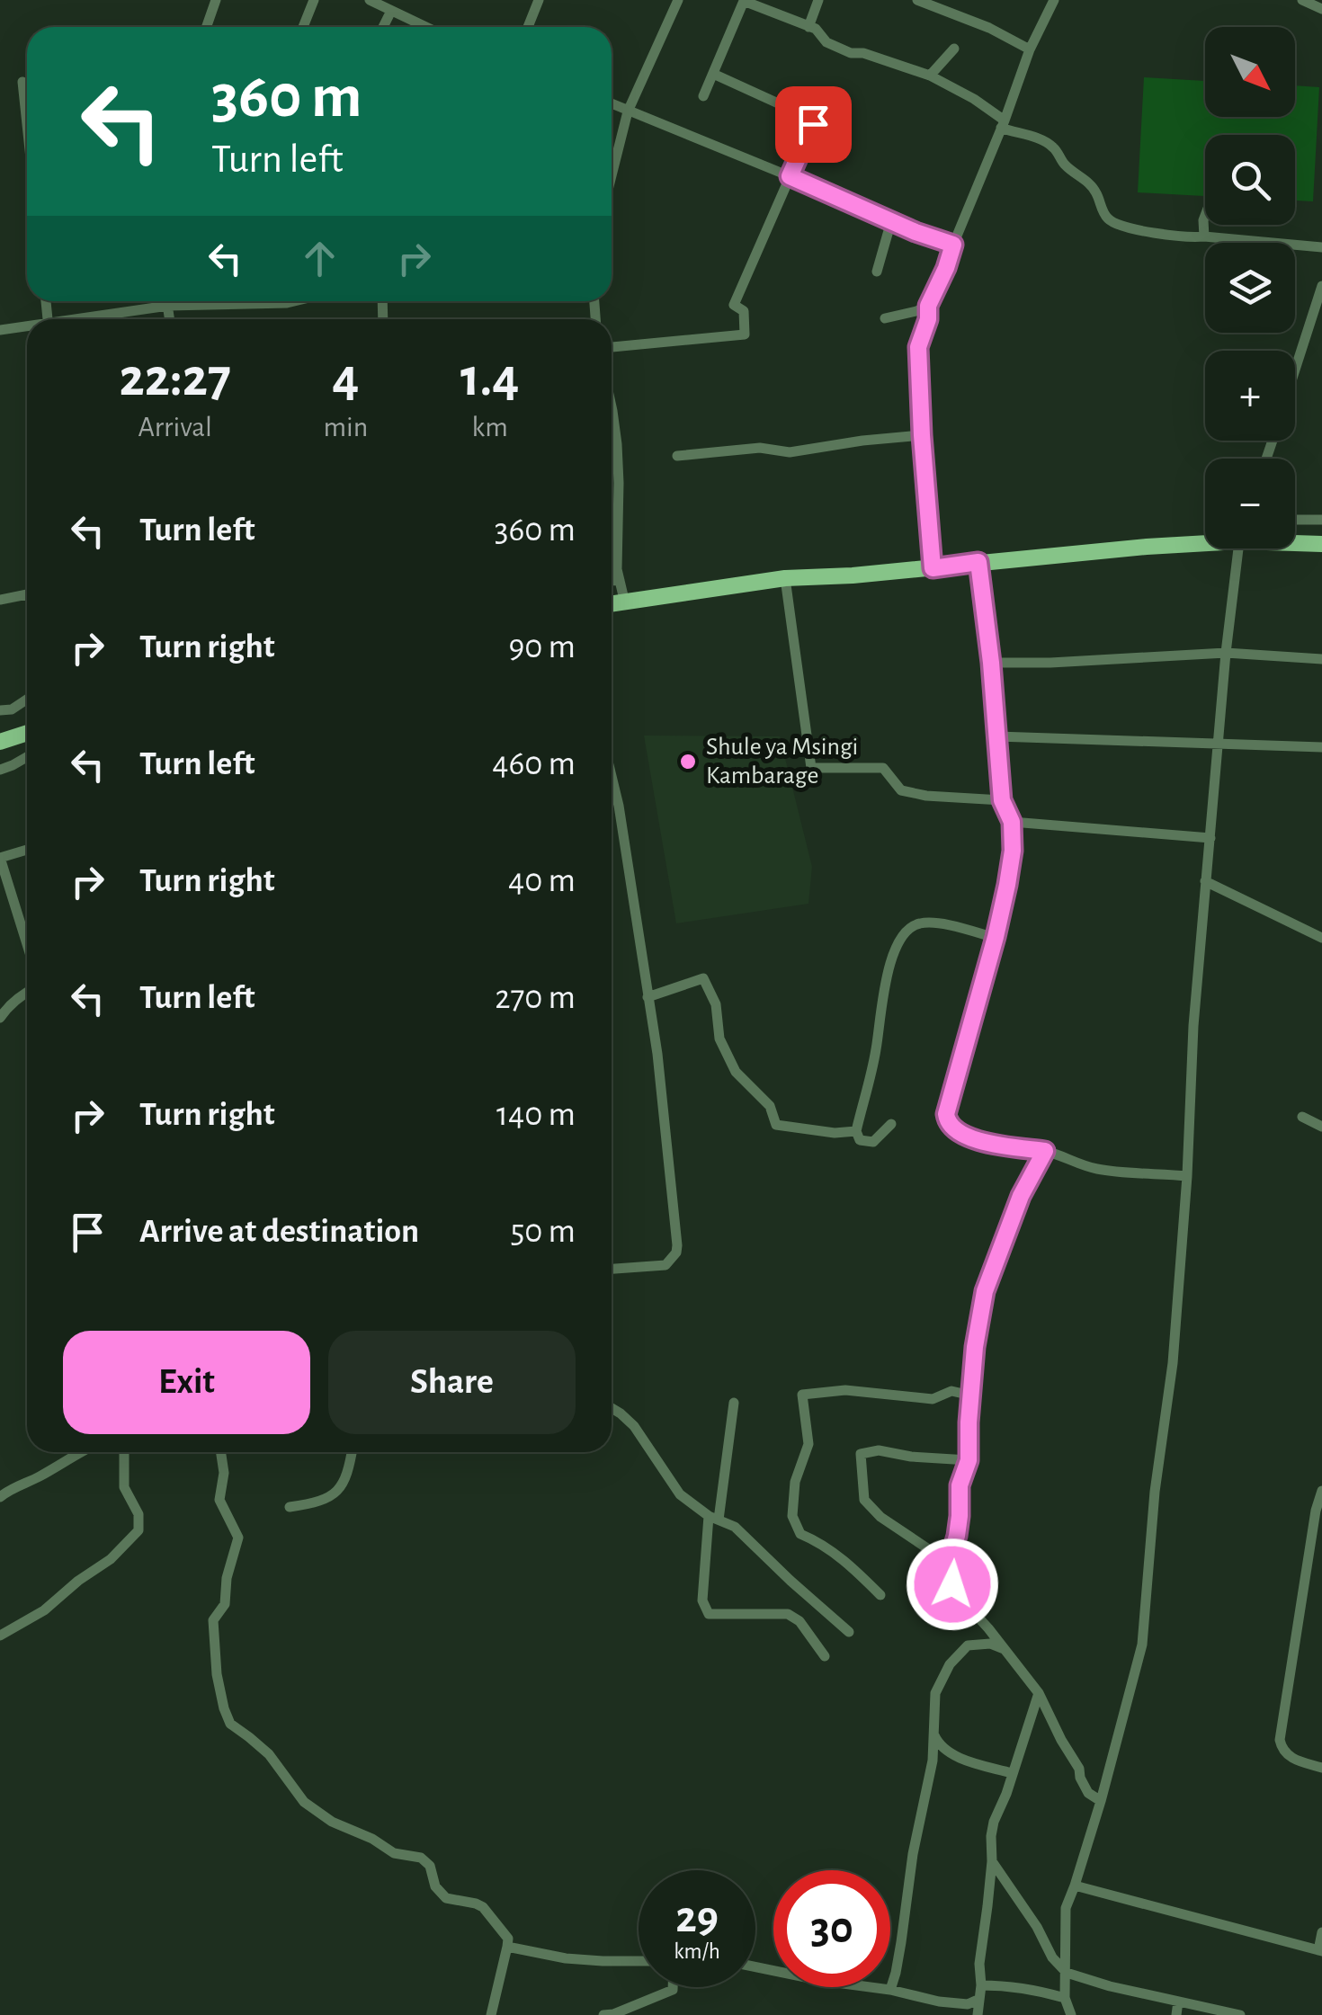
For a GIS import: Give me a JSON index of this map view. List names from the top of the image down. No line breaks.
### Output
{"places":["Shule ya Msingi Kambarage"],"north":"bottom right","page":{"map_buttons":["+","−"],"turn":["360 m","Turn left"],"eta":["22:27","Arrival","4","min","1.4","km"],"list":[{"name":"Turn left","value":"360 m"},{"name":"Turn right","value":"90 m"},{"name":"Turn left","value":"460 m"},{"name":"Turn right","value":"40 m"},{"name":"Turn left","value":"270 m"},{"name":"Turn right","value":"140 m"},{"name":"Arrive at destination","value":"50 m"}],"buttons":["Exit","Share"],"speed":"29 km/h","limit":"30"}}
